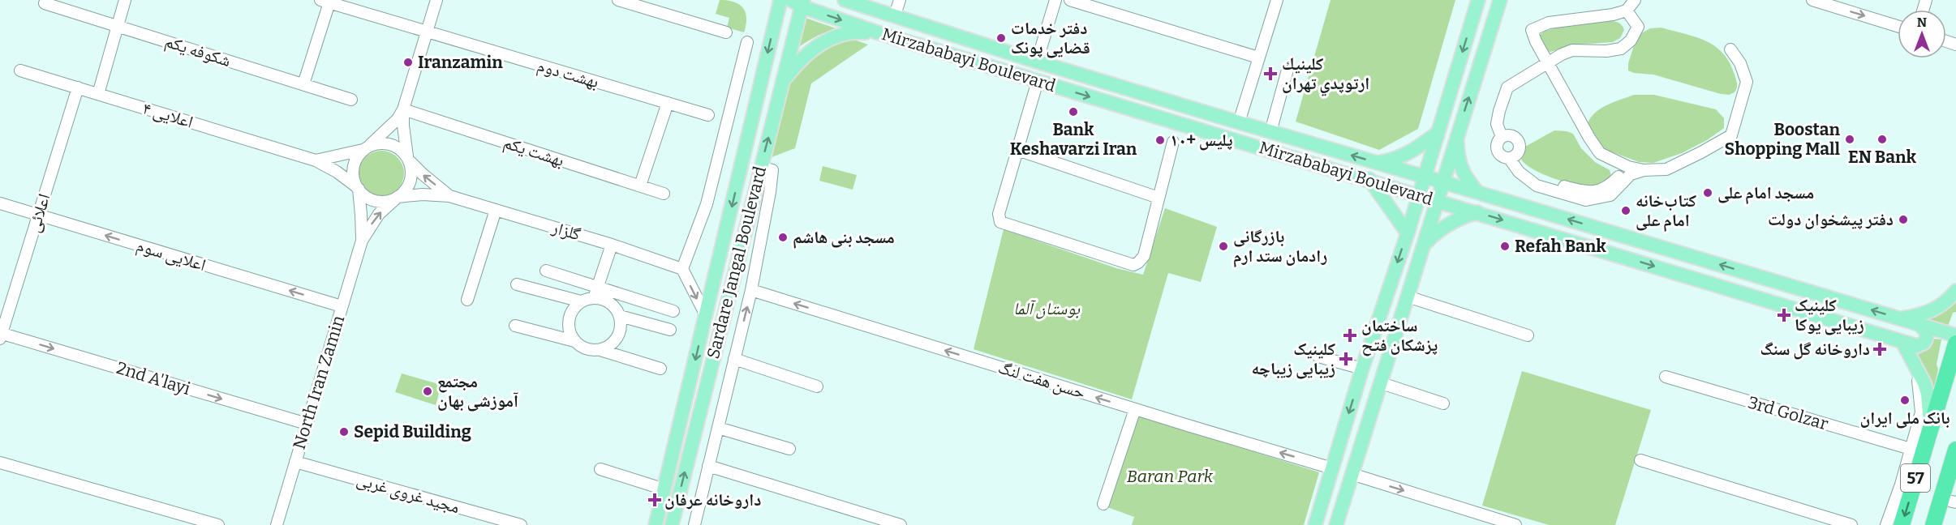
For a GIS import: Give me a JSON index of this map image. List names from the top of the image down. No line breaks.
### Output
{"streets":{"highway":["57"],"main road":["Mirzababayi Boulevard","Sardare Jangal Boulevard"],"street":["شکوفه یکم","بهشت دوم","اعلایی ۴","بهشت یکم","اعلائی","گلزار","اعلایی سوم","2nd A'layi","حسن هفت لنگ","North Iran Zamin","3rd Golzar","مجید غروی غربی"]},"crossings":[["Mirzababayi Boulevard","Sardare Jangal Boulevard"],["اعلایی ۴","اعلائی"],["اعلایی ۴","North Iran Zamin"],["اعلائی","اعلایی سوم"],["اعلائی","2nd A'layi"],["اعلایی سوم","North Iran Zamin"],["2nd A'layi","North Iran Zamin"],["North Iran Zamin","مجید غروی غربی"]],"one_way":["اعلایی سوم","2nd A'layi","حسن هفت لنگ"],"parks":["بوستان آلما","Baran Park"],"places":{"other":["دفتر خدمات قضایی پونک","Iranzamin","Bank Keshavarzi Iran","Boostan Shopping Mall","EN Bank","پلیس +۱۰","مسجد امام علی","کتاب‌خانه امام علی","دفتر پیشخوان دولت","مسجد بنی هاشم","بازرگانی رادمان ستد ارم","Refah Bank","مجتمع آموزشی بهان","بانک ملی ایران","Sepid Building"],"health":["كلينيك ارتوپدي تهران","کلینیک زیبایی یوکا","ساختمان پزشکان فتح","داروخانه گل سنگ","کلینیک زیبایی زیباچه","داروخانه عرفان"]},"north":"top"}
